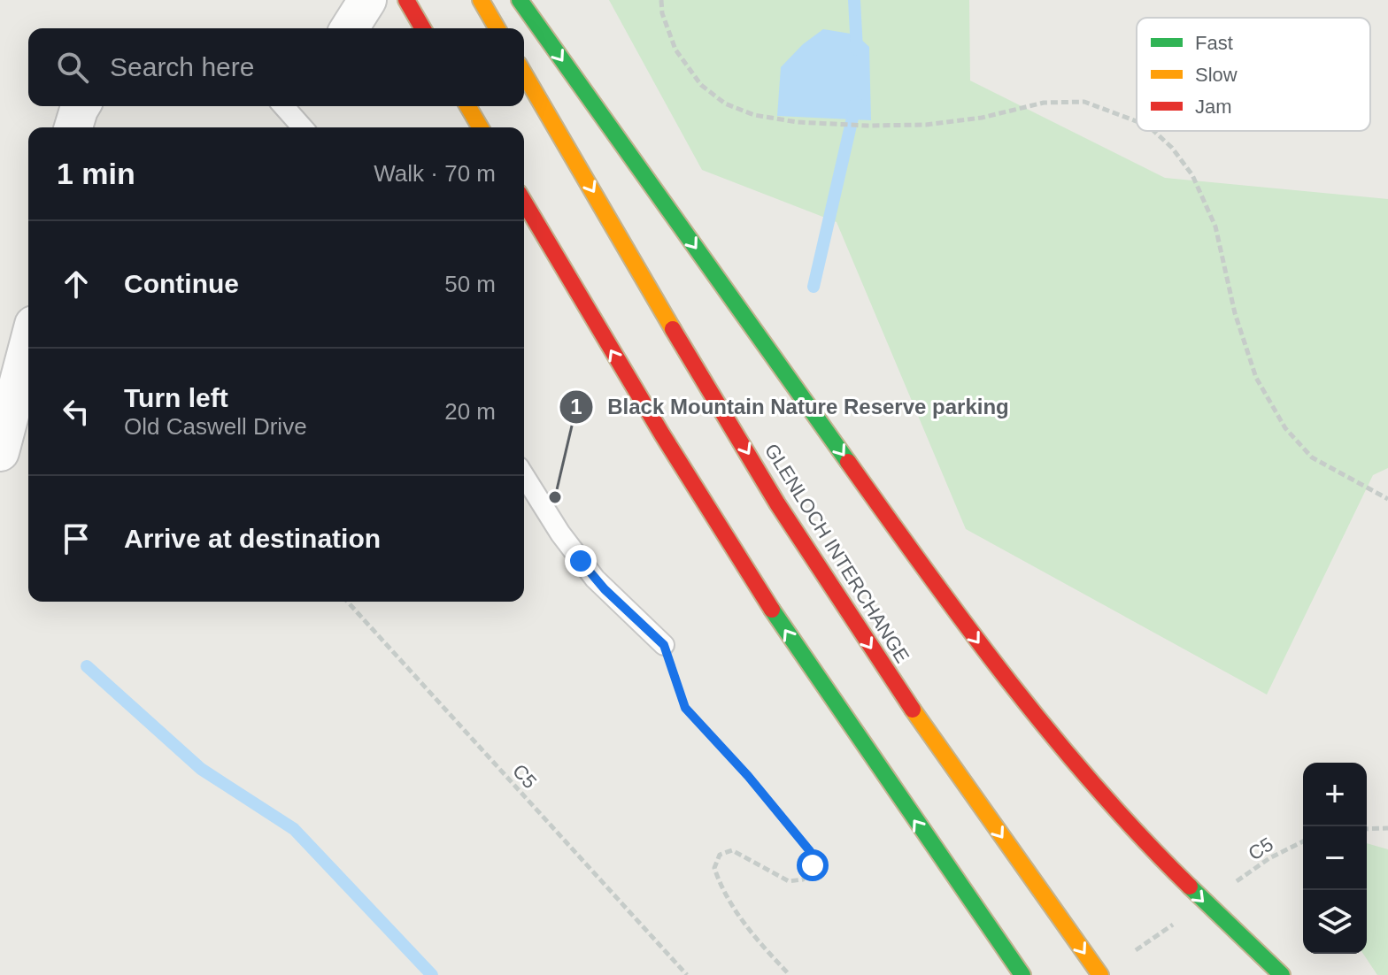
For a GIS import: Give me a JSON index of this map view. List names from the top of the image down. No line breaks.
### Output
{"streets":{"highway":["GLENLOCH INTERCHANGE"],"path":["C5"]},"places":["Black Mountain Nature Reserve parking"],"legend":["Fast","Slow","Jam"],"page":{"search":"Search here","heading":["1 min","Walk · 70 m"],"list":[["Continue","50 m"],["Turn left","Old Caswell Drive","20 m"],"Arrive at destination"],"map_buttons":["+","−"]}}
